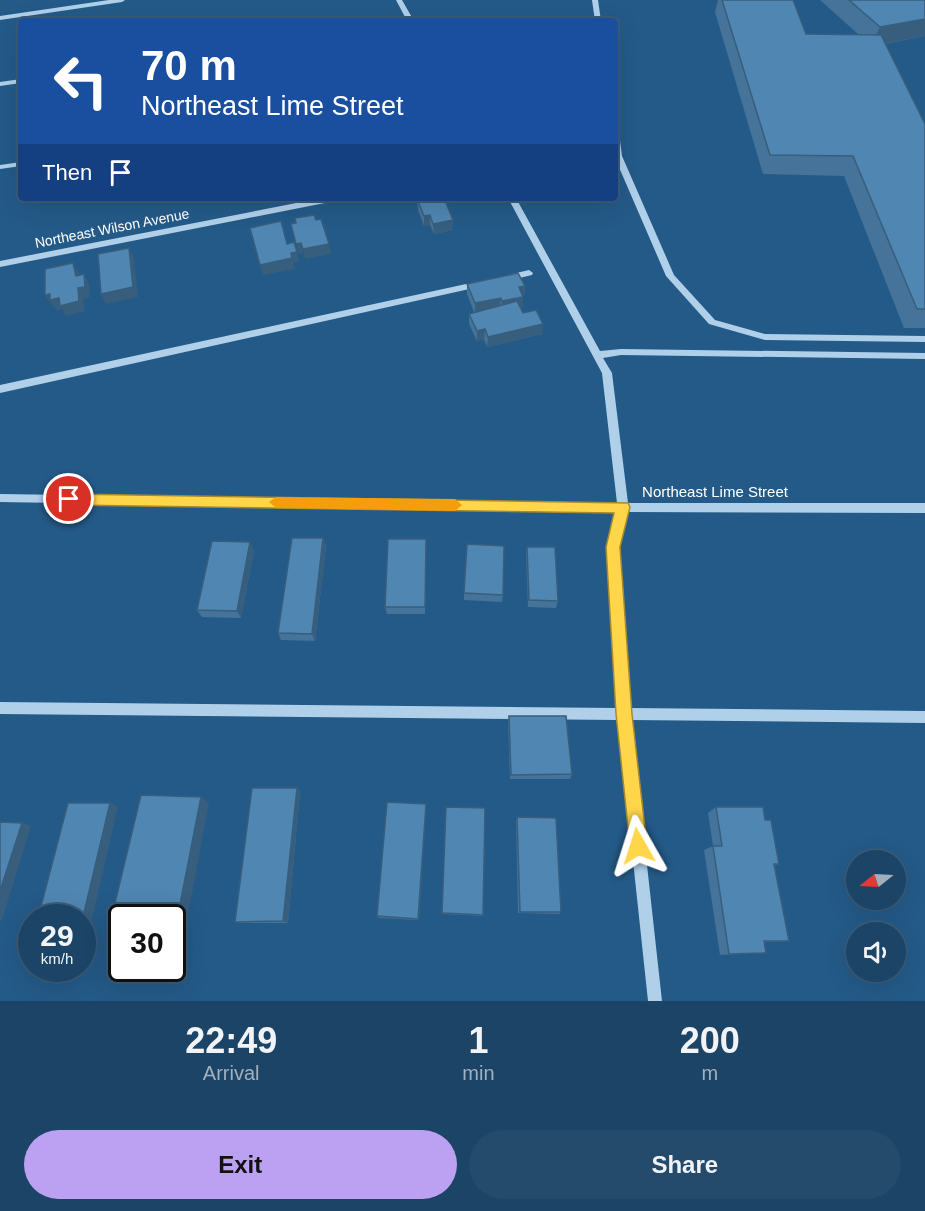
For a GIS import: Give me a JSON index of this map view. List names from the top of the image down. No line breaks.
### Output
{"streets":{"street":["Northeast Wilson Avenue","Northeast Lime Street"]},"north":"left","page":{"turn":["70 m","Northeast Lime Street"],"then":"Then","speed":"29 km/h","limit":"30","eta":["22:49","Arrival","1","min","200","m"],"buttons":["Exit","Share"]}}
